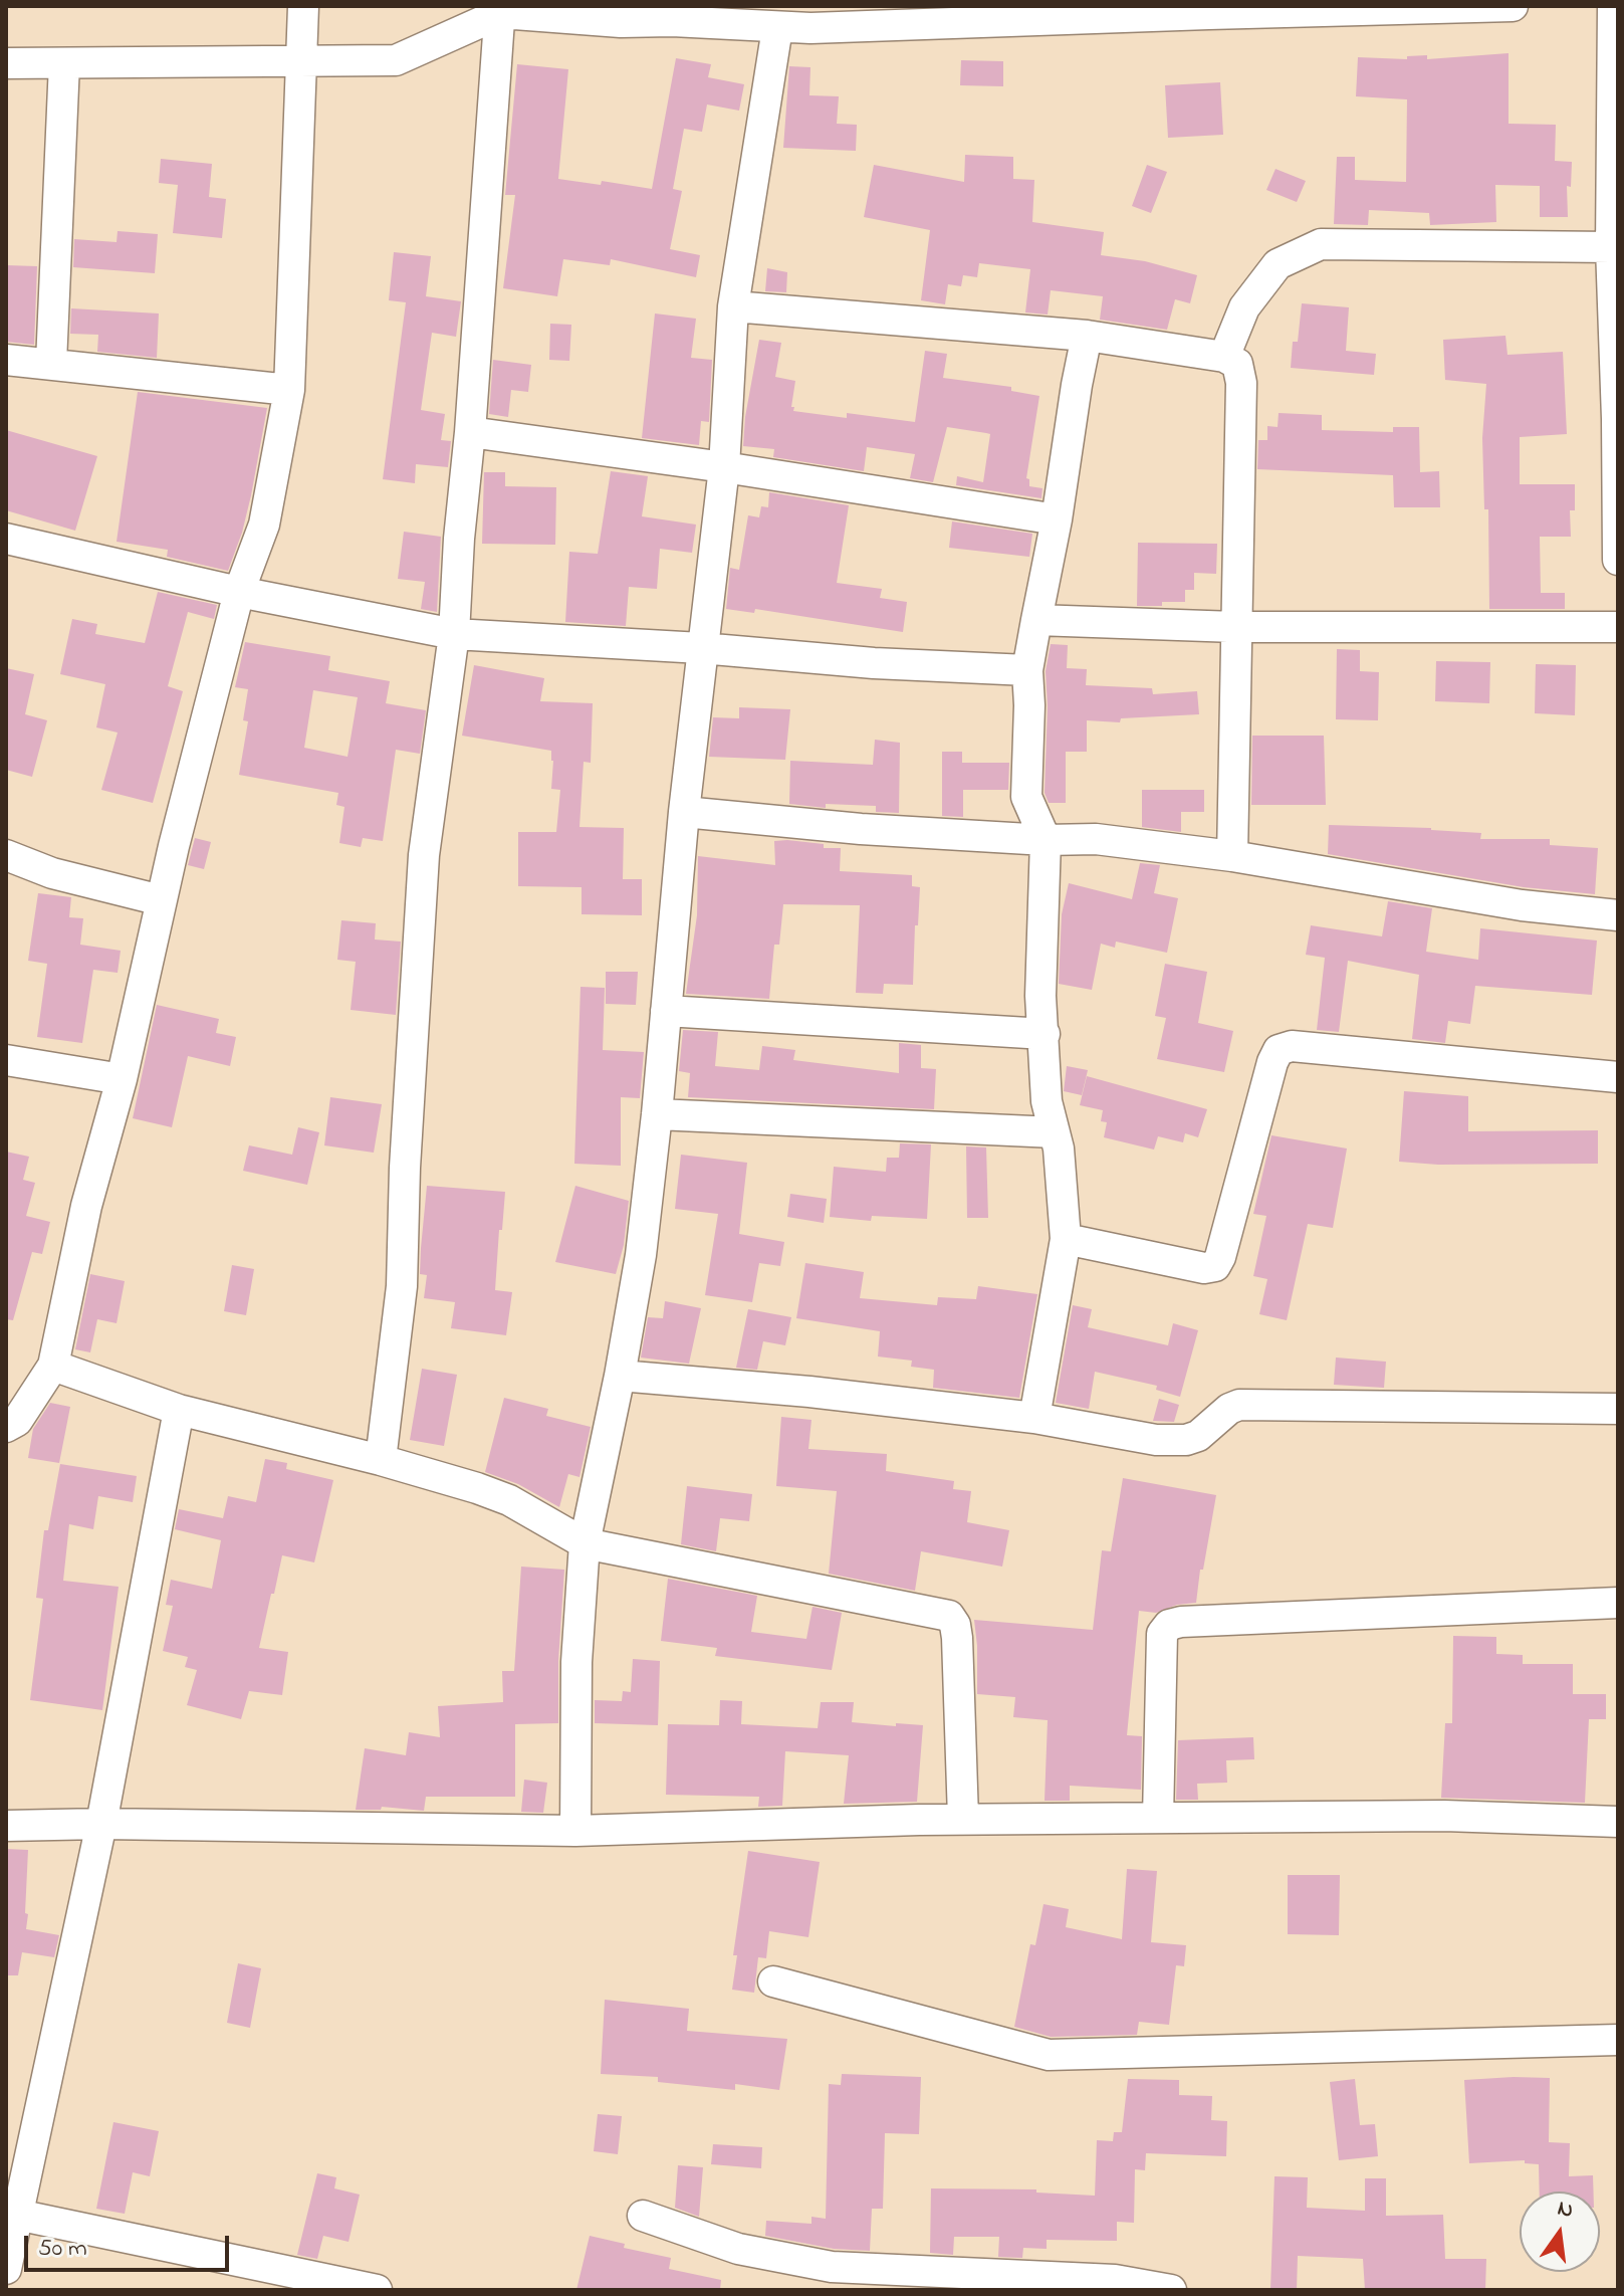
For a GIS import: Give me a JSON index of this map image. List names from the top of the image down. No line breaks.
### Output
{"scale_bar":"50 m","north":"top"}
